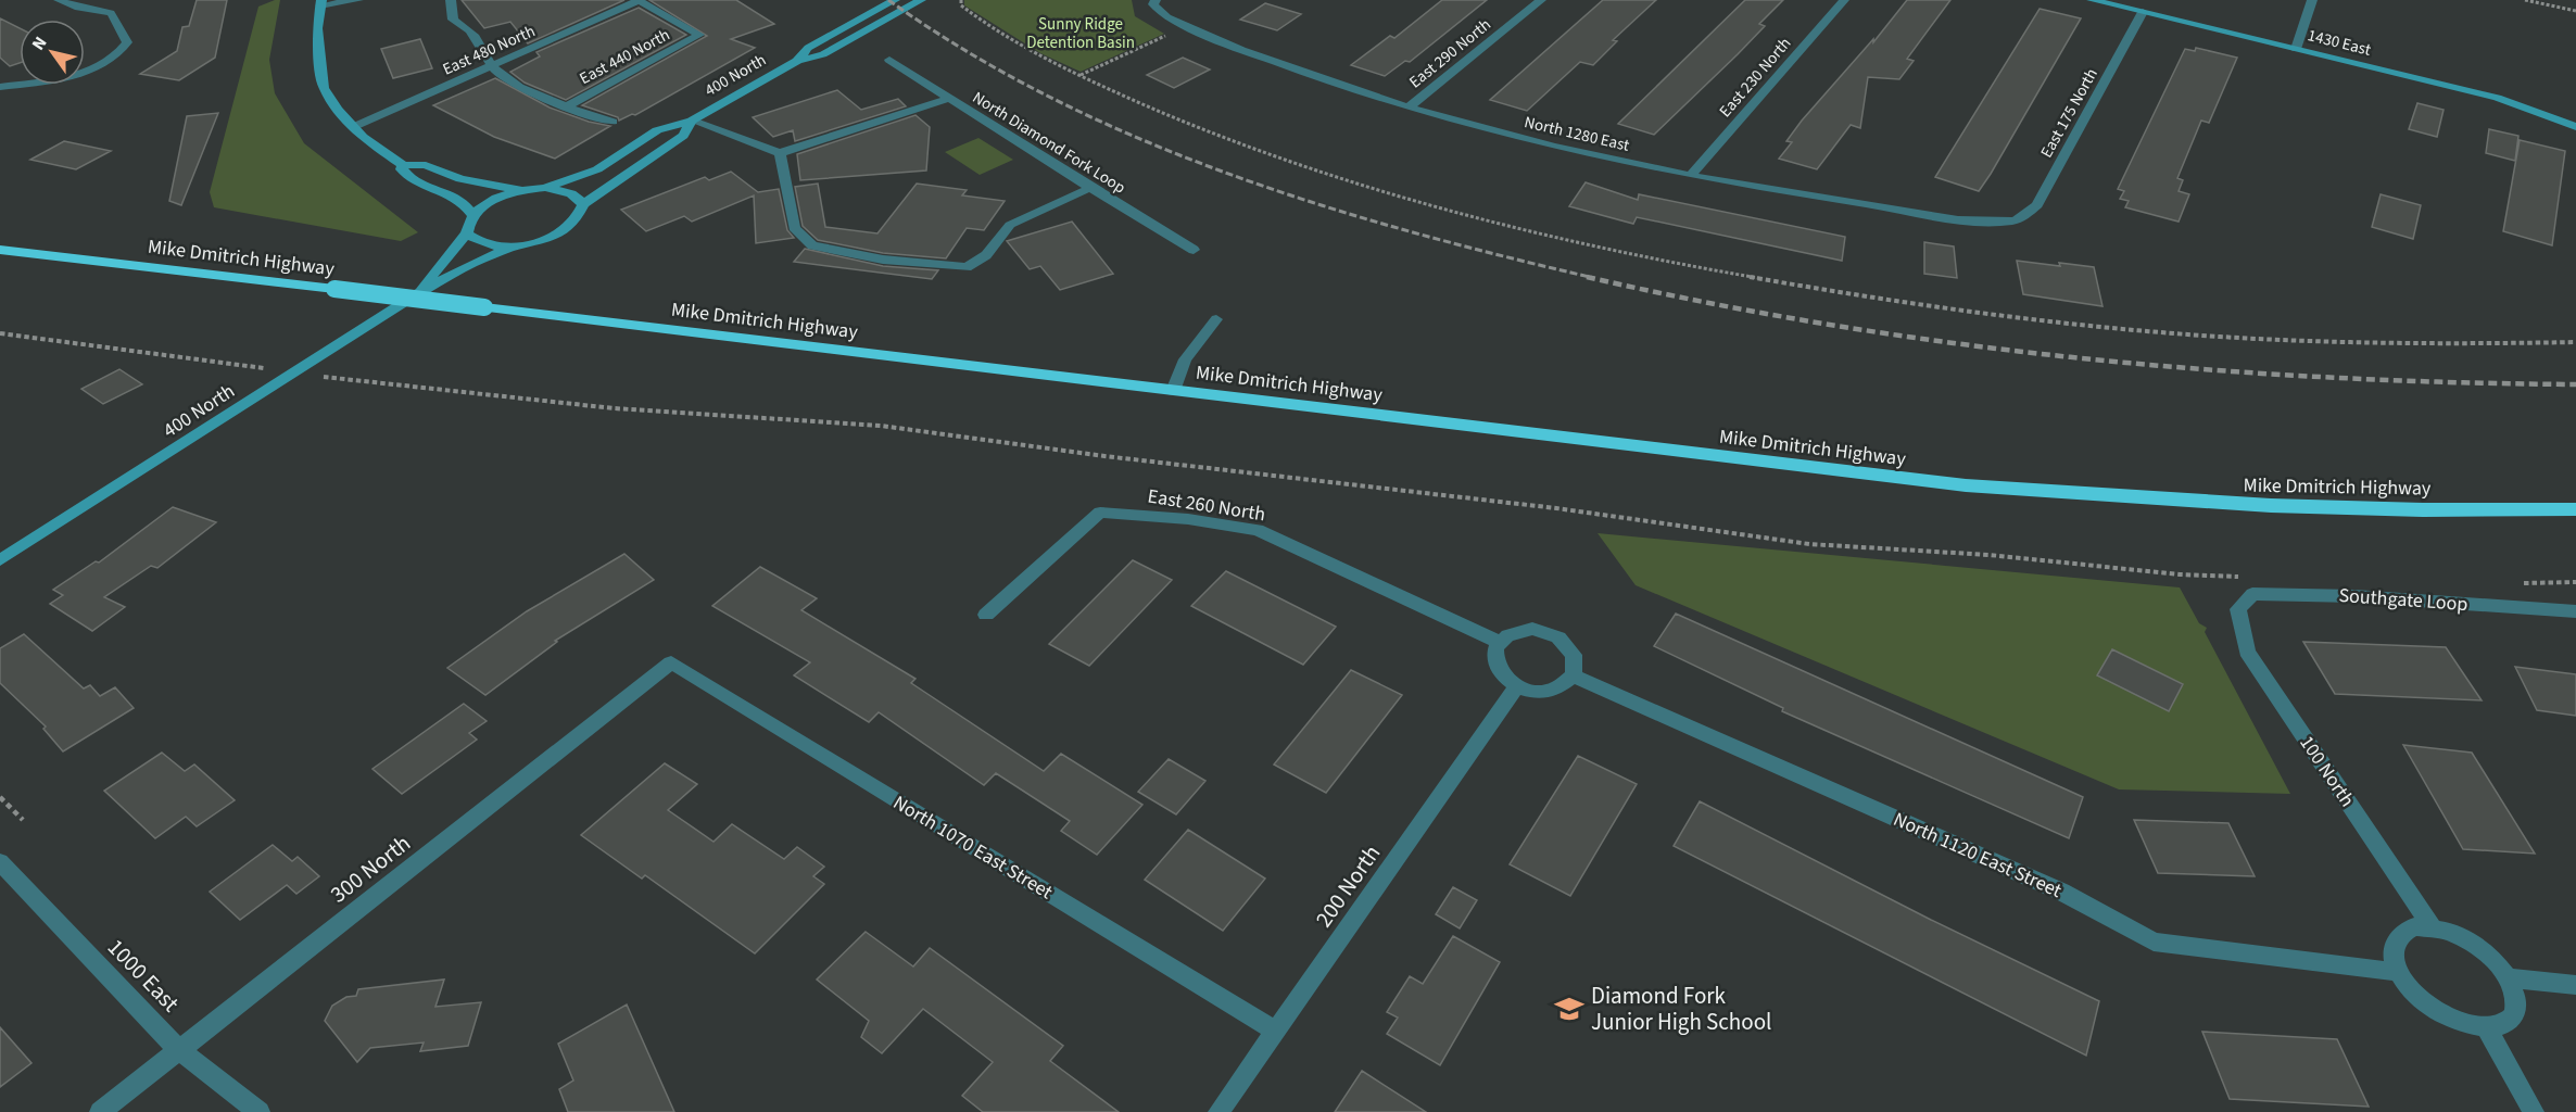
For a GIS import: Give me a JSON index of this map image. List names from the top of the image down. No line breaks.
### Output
{"streets":{"highway":["Mike Dmitrich Highway"],"main road":["1430 East","400 North"],"street":["East 480 North","East 290 North","East 440 North","East 230 North","East 175 North","North 1280 East","North Diamond Fork Loop","East 260 North","Southgate Loop","100 North","North 1070 East Street","North 1120 East Street","300 North","200 North","1000 East"]},"crossings":[["1430 East","East 175 North"],["East 480 North","East 440 North"],["East 290 North","North 1280 East"],["East 230 North","North 1280 East"],["East 175 North","North 1280 East"],["East 260 North","North 1120 East Street"],["East 260 North","200 North"],["Southgate Loop","100 North"],["100 North","North 1120 East Street"],["North 1070 East Street","300 North"],["North 1070 East Street","200 North"],["North 1120 East Street","200 North"],["300 North","1000 East"]],"parks":["Sunny Ridge Detention Basin"],"places":{"school or university":["Diamond Fork Junior High School"]},"north":"top left"}
